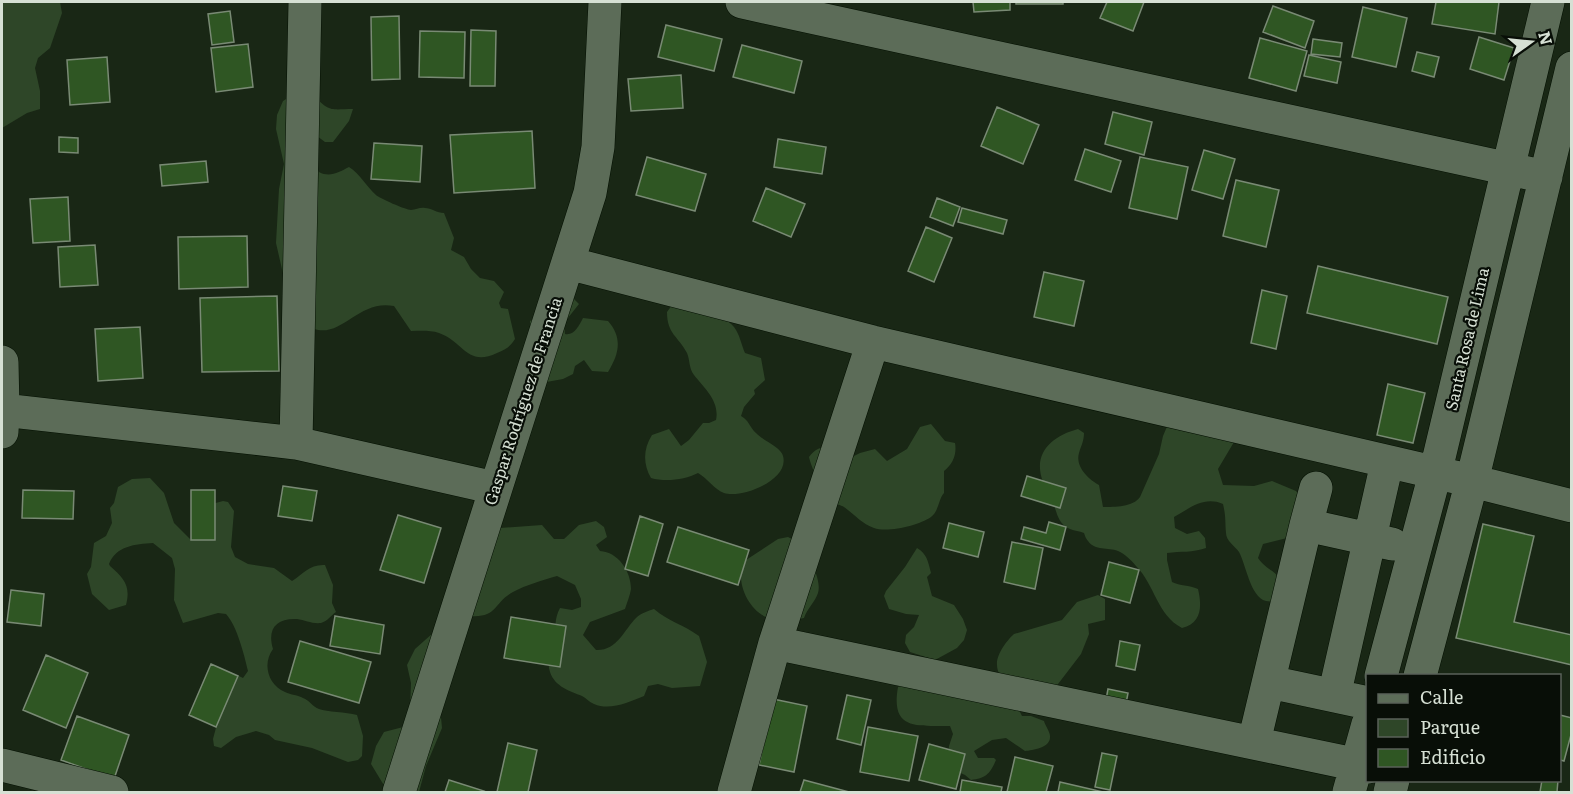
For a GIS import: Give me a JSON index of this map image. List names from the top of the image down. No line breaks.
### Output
{"streets":{"street":["Santa Rosa de Lima","Gaspar Rodríguez de Francia"]},"legend":["Calle","Parque","Edificio"],"north":"right"}
